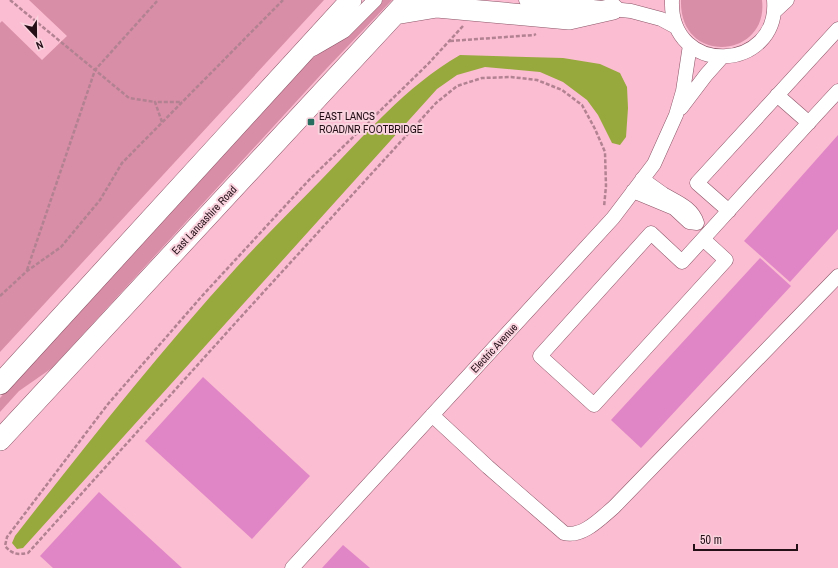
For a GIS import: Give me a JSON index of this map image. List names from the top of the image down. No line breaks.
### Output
{"streets":{"highway":["East Lancashire Road"],"street":["Electric Avenue"]},"places":{"transit":["EAST LANCS ROAD/NR FOOTBRIDGE"]},"scale_bar":"50 m","north":"bottom"}
